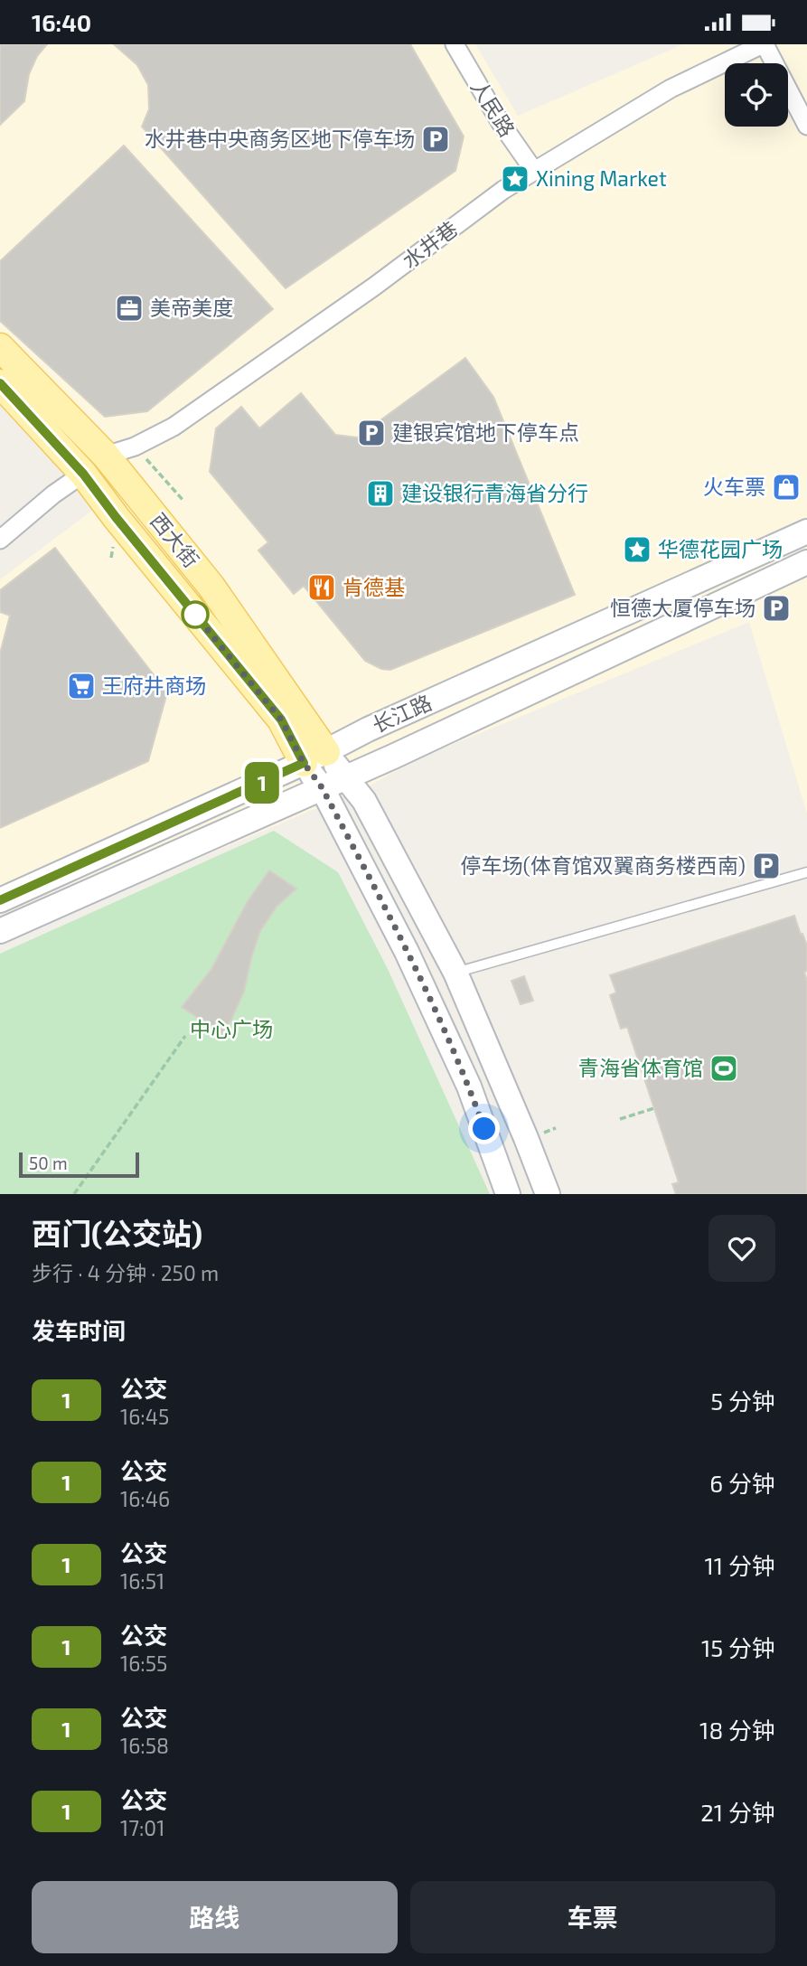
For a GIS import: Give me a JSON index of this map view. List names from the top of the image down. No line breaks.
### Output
{"streets":{"main road":["西大街","长江路"],"street":["人民路","水井巷"]},"crossings":[["人民路","水井巷"],["水井巷","西大街"],["西大街","长江路"]],"parks":["中心广场"],"places":{"parking":["水井巷中央商务区地下停车场","建银宾馆地下停车点","恒德大厦停车场","停车场(体育馆双翼商务楼西南)"],"place":["Xining Market","华德花园广场"],"office":["美帝美度"],"shop":["火车票"],"building":["建设银行青海省分行"],"restaurant":["肯德基"],"supermarket":["王府井商场"],"sports":["青海省体育馆"]},"lines":["bus line 1"],"scale_bar":"50 m","page":{"status":"16:40","on_map":"1","scale":"50 m","heading":[["西门(公交站)","步行 · 4 分钟 · 250 m"],"发车时间"],"list":[{"mark":"1","name":"公交","note":"16:45","value":"5 分钟"},{"mark":"1","name":"公交","note":"16:46","value":"6 分钟"},{"mark":"1","name":"公交","note":"16:51","value":"11 分钟"},{"mark":"1","name":"公交","note":"16:55","value":"15 分钟"},{"mark":"1","name":"公交","note":"16:58","value":"18 分钟"},{"mark":"1","name":"公交","note":"17:01","value":"21 分钟"}],"buttons":["路线","车票"]}}
